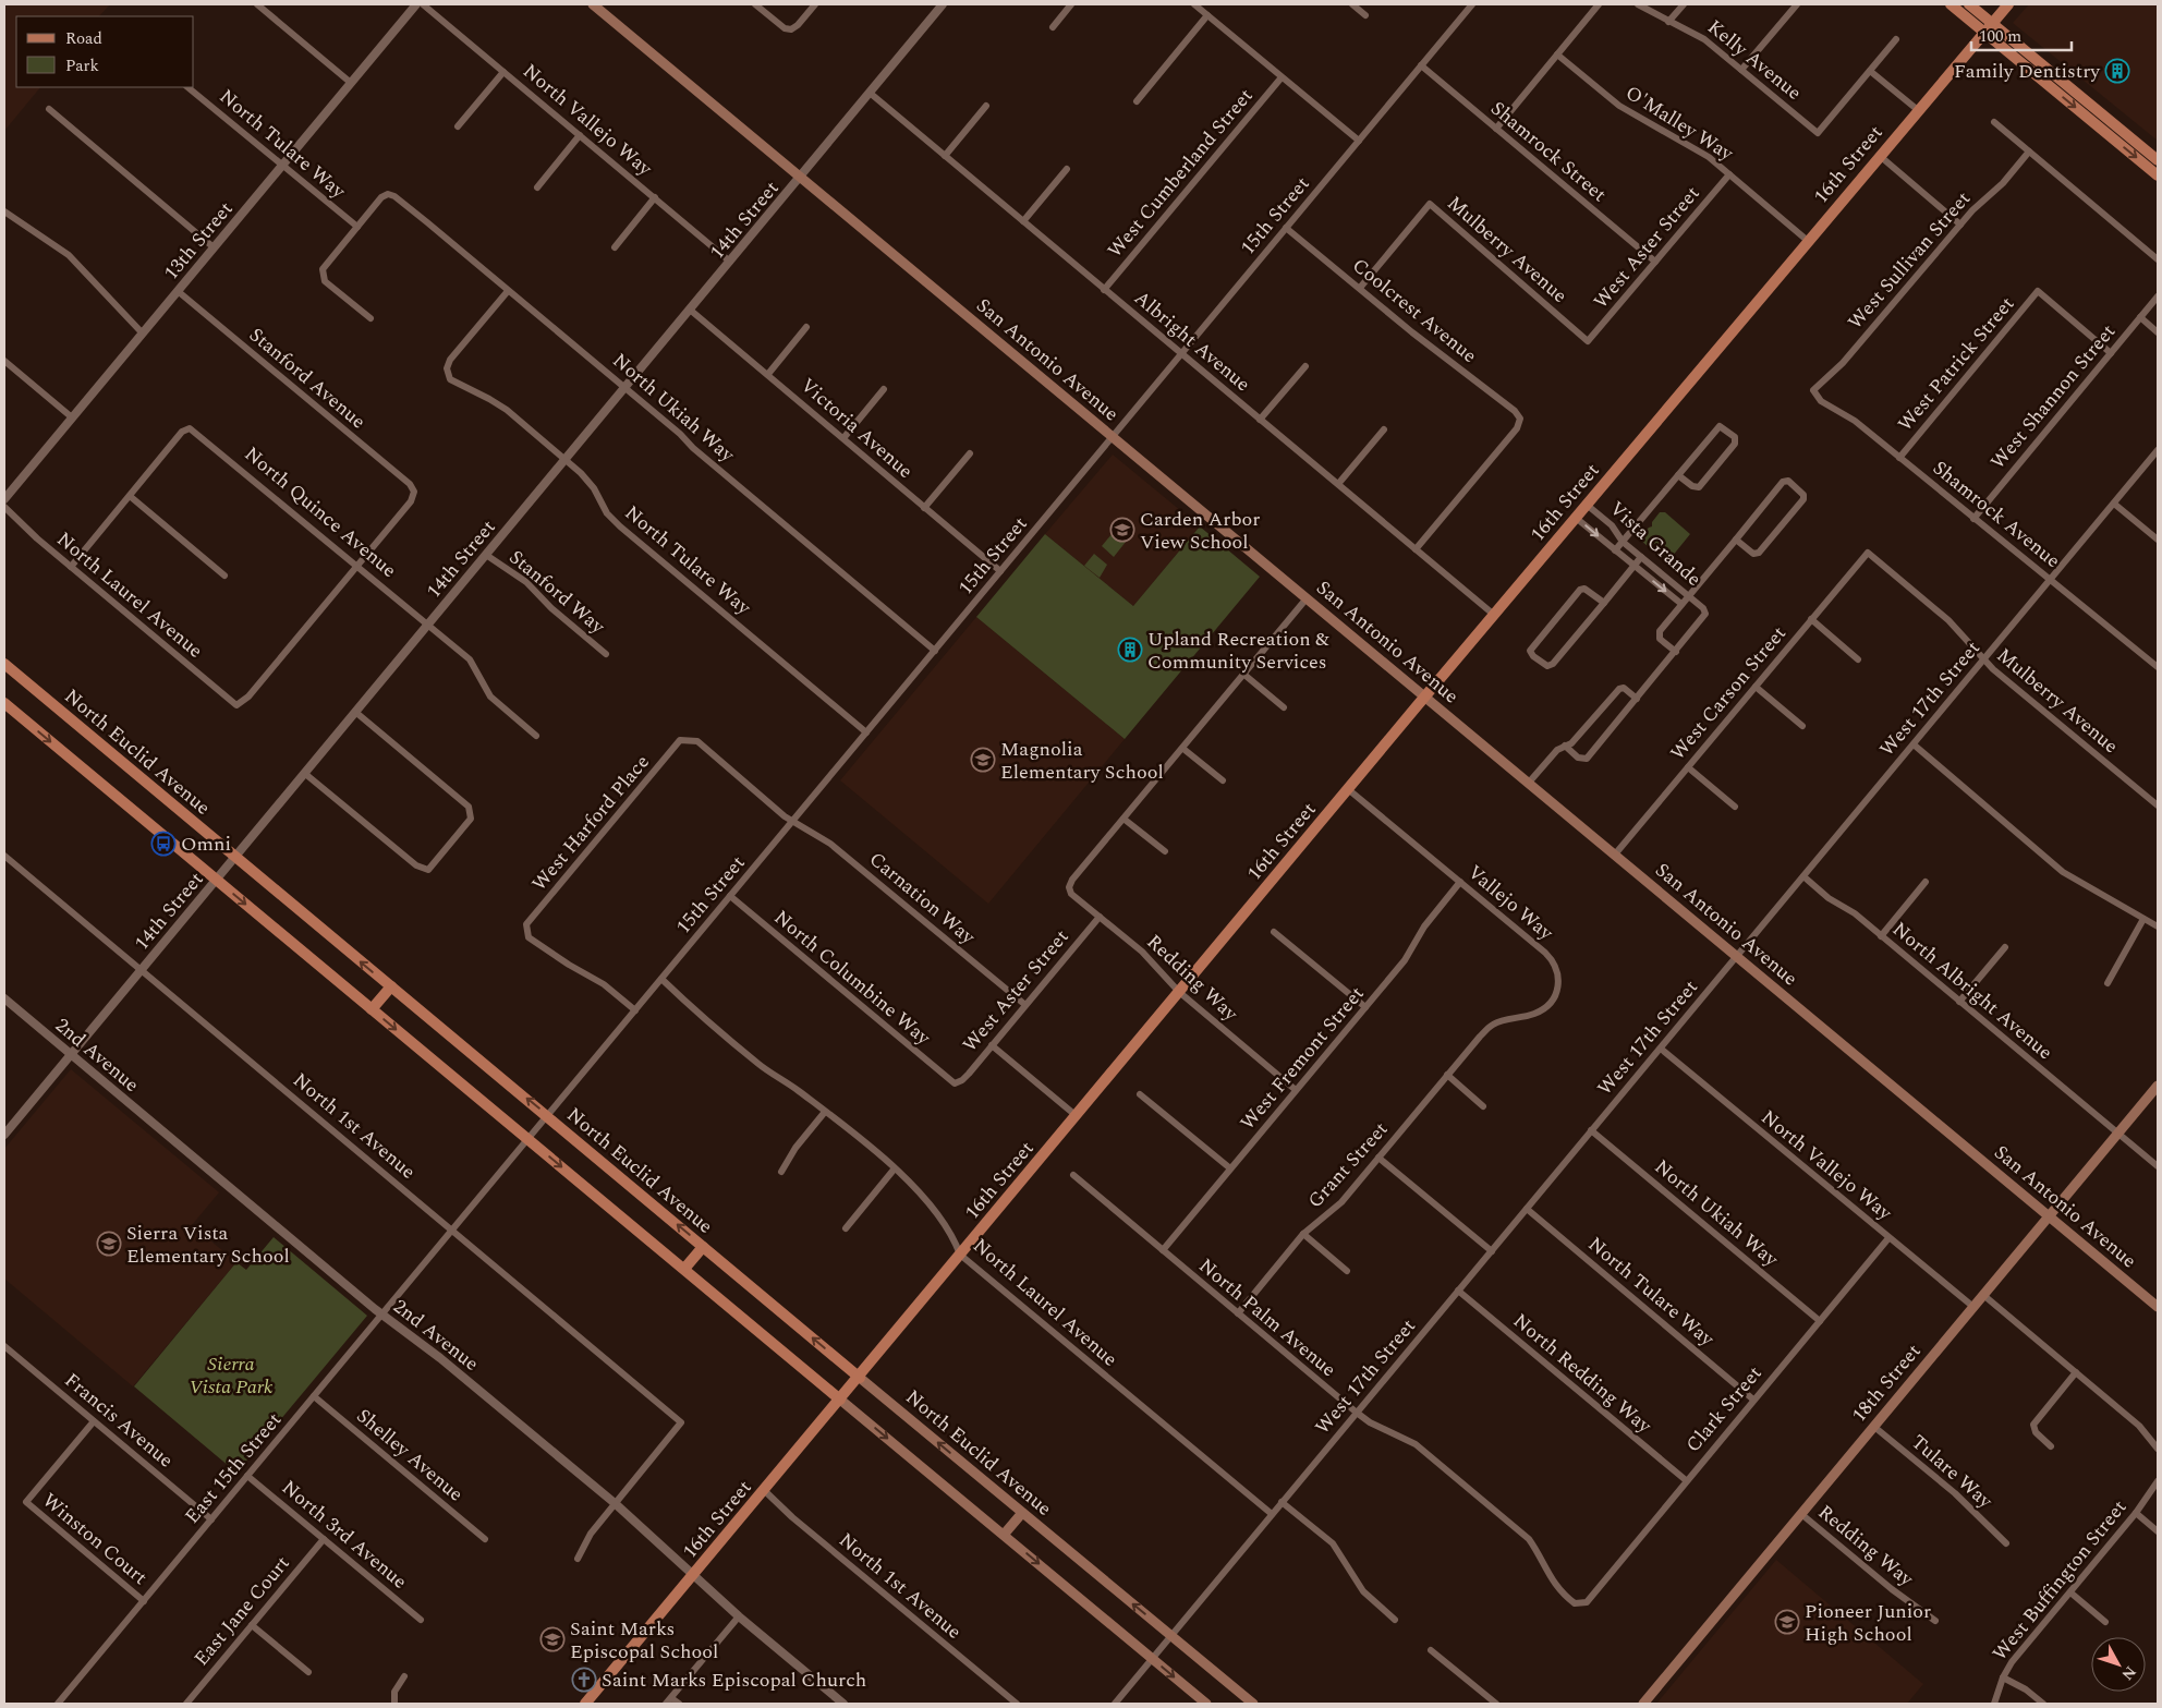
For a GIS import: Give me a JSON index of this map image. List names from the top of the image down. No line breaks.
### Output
{"streets":{"main road":["16th Street","San Antonio Avenue","North Euclid Avenue","18th Street"],"street":["Kelly Avenue","North Vallejo Way","O'Malley Way","North Tulare Way","Shamrock Street","West Cumberland Street","15th Street","14th Street","13th Street","West Aster Street","Mulberry Avenue","West Sullivan Street","Coolcrest Avenue","Albright Avenue","West Patrick Street","Stanford Avenue","West Shannon Street","North Ukiah Way","Victoria Avenue","North Quince Avenue","Shamrock Avenue","Vista Grande","Stanford Way","North Laurel Avenue","West Carson Street","West 17th Street","West Harford Place","Carnation Way","Vallejo Way","North Columbine Way","Redding Way","North Albright Avenue","2nd Avenue","West Fremont Street","North 1st Avenue","Grant Street","North Palm Avenue","North Redding Way","Clark Street","Francis Avenue","Shelley Avenue","East 15th Street","Tulare Way","North 3rd Avenue","Winston Court","West Buffington Street","East Jane Court"]},"crossings":[["North Vallejo Way","14th Street"],["North Vallejo Way","West 17th Street"],["North Vallejo Way","18th Street"],["North Vallejo Way","Clark Street"],["O'Malley Way","16th Street"],["O'Malley Way","West Aster Street"],["North Tulare Way","15th Street"],["North Tulare Way","14th Street"],["North Tulare Way","13th Street"],["North Tulare Way","North Ukiah Way"],["North Tulare Way","West 17th Street"],["North Tulare Way","Clark Street"],["Shamrock Street","15th Street"],["Shamrock Street","West Aster Street"],["16th Street","Albright Avenue"],["16th Street","San Antonio Avenue"],["16th Street","Vista Grande"],["16th Street","North Laurel Avenue"],["16th Street","North Euclid Avenue"],["16th Street","Vallejo Way"],["16th Street","Redding Way"],["16th Street","2nd Avenue"],["16th Street","North 1st Avenue"],["West Cumberland Street","Albright Avenue"],["15th Street","Coolcrest Avenue"],["15th Street","Albright Avenue"],["15th Street","San Antonio Avenue"],["15th Street","North Ukiah Way"],["15th Street","Victoria Avenue"],["15th Street","North Laurel Avenue"],["15th Street","North Euclid Avenue"],["15th Street","West Harford Place"],["15th Street","Carnation Way"],["15th Street","North Columbine Way"],["15th Street","East 15th Street"],["14th Street","Albright Avenue"],["14th Street","San Antonio Avenue"],["14th Street","North Ukiah Way"],["14th Street","Victoria Avenue"],["14th Street","North Quince Avenue"],["14th Street","Stanford Way"],["14th Street","North Euclid Avenue"],["14th Street","2nd Avenue"],["14th Street","North 1st Avenue"],["13th Street","Stanford Avenue"],["West Aster Street","Mulberry Avenue"],["West Aster Street","Carnation Way"],["West Aster Street","North Columbine Way"],["West Aster Street","Redding Way"],["Mulberry Avenue","Coolcrest Avenue"],["Mulberry Avenue","West Carson Street"],["Mulberry Avenue","West 17th Street"],["West Sullivan Street","Shamrock Avenue"],["Coolcrest Avenue","Albright Avenue"],["San Antonio Avenue","West Carson Street"],["San Antonio Avenue","West 17th Street"],["San Antonio Avenue","18th Street"],["West Patrick Street","West Shannon Street"],["West Patrick Street","Shamrock Avenue"],["Stanford Avenue","North Quince Avenue"],["Stanford Avenue","North Laurel Avenue"],["West Shannon Street","Shamrock Avenue"],["North Ukiah Way","West 17th Street"],["North Ukiah Way","Clark Street"],["North Quince Avenue","North Laurel Avenue"],["Shamrock Avenue","West 17th Street"],["North Laurel Avenue","West 17th Street"],["West 17th Street","North Euclid Avenue"],["West 17th Street","North Albright Avenue"],["West 17th Street","North Palm Avenue"],["West 17th Street","North Redding Way"],["West Harford Place","Carnation Way"],["Vallejo Way","West Fremont Street"],["Vallejo Way","Grant Street"],["Redding Way","West Fremont Street"],["Redding Way","18th Street"],["North Albright Avenue","18th Street"],["2nd Avenue","North 1st Avenue"],["2nd Avenue","East 15th Street"],["West Fremont Street","North Palm Avenue"],["North 1st Avenue","East 15th Street"],["Grant Street","North Palm Avenue"],["North Palm Avenue","Clark Street"],["North Redding Way","Clark Street"],["18th Street","Tulare Way"],["Francis Avenue","East 15th Street"],["Francis Avenue","Winston Court"],["Shelley Avenue","East 15th Street"],["East 15th Street","North 3rd Avenue"],["East 15th Street","Winston Court"],["North 3rd Avenue","East Jane Court"]],"parks":["Sierra Vista Park"],"places":{"building":["Family Dentistry","Upland Recreation & Community Services"],"school or university":["Carden Arbor View School","Magnolia Elementary School","Sierra Vista Elementary School","Pioneer Junior High School","Saint Marks Episcopal School"],"bus stop":["Omni"],"church":["Saint Marks Episcopal Church"]},"legend":["Road","Park"],"scale_bar":"100 m","north":"bottom right"}
